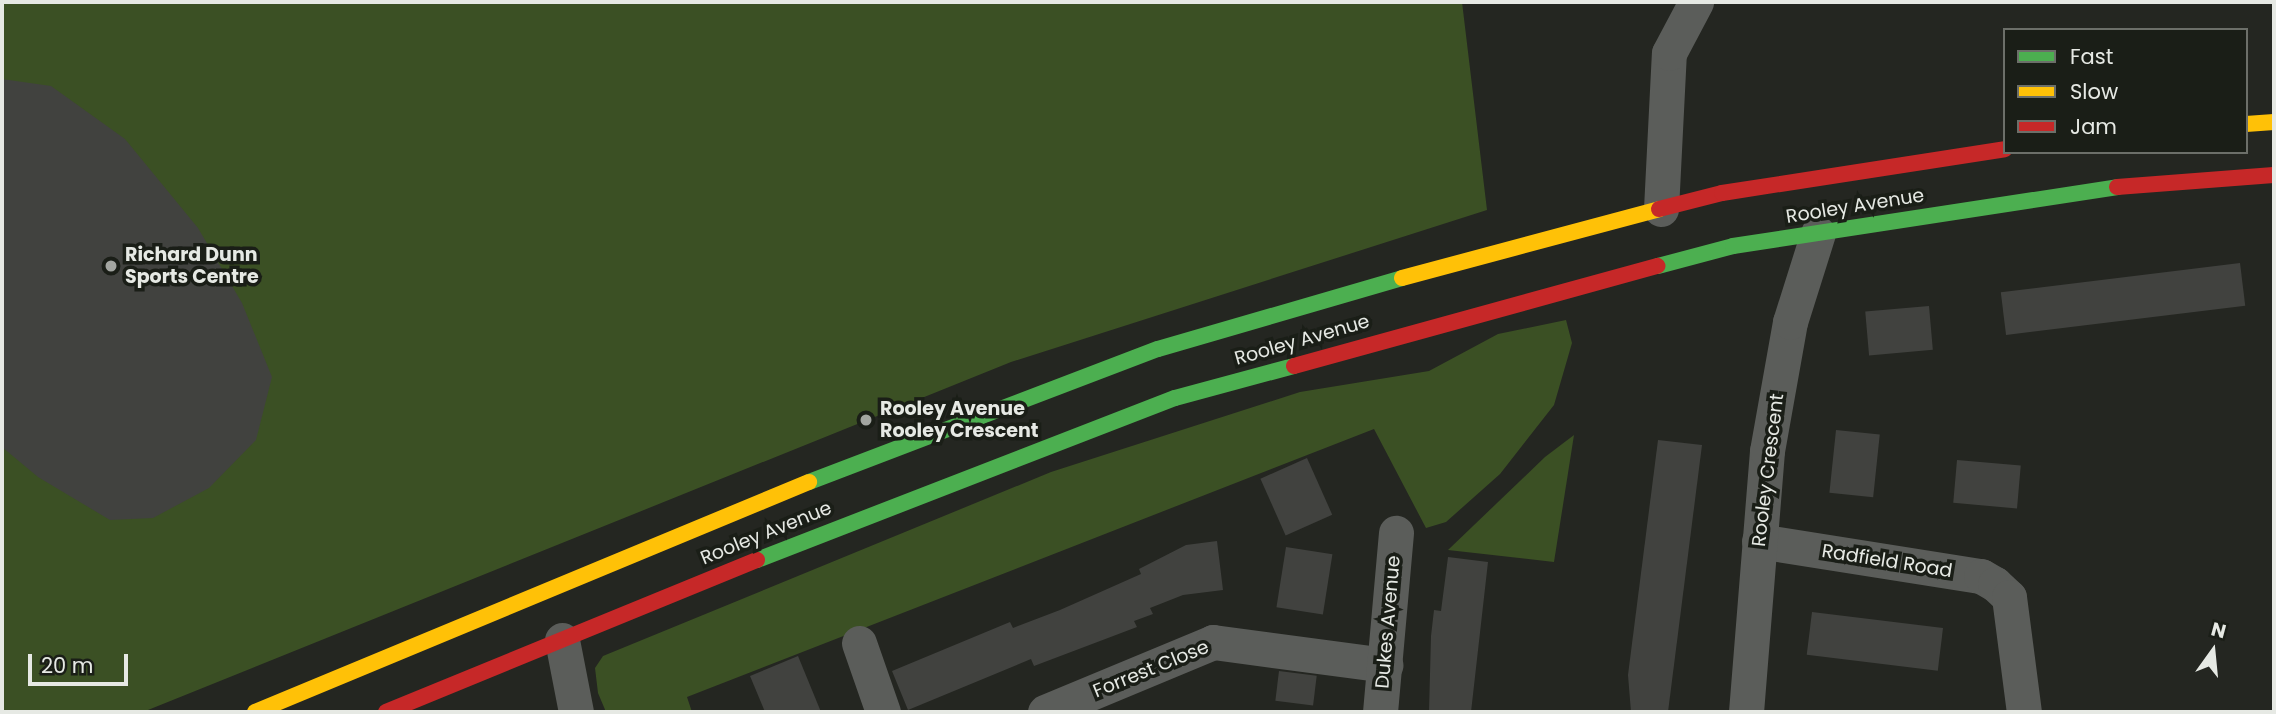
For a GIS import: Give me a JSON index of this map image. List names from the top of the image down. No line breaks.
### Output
{"streets":{"highway":["Rooley Avenue"],"street":["Rooley Crescent","Radfield Road","Dukes Avenue","Forrest Close"]},"crossings":[["Rooley Avenue","Rooley Crescent"],["Rooley Crescent","Radfield Road"],["Dukes Avenue","Forrest Close"]],"places":["Richard Dunn Sports Centre","Rooley Avenue Rooley Crescent"],"legend":["Fast","Slow","Jam"],"scale_bar":"20 m","north":"top"}
